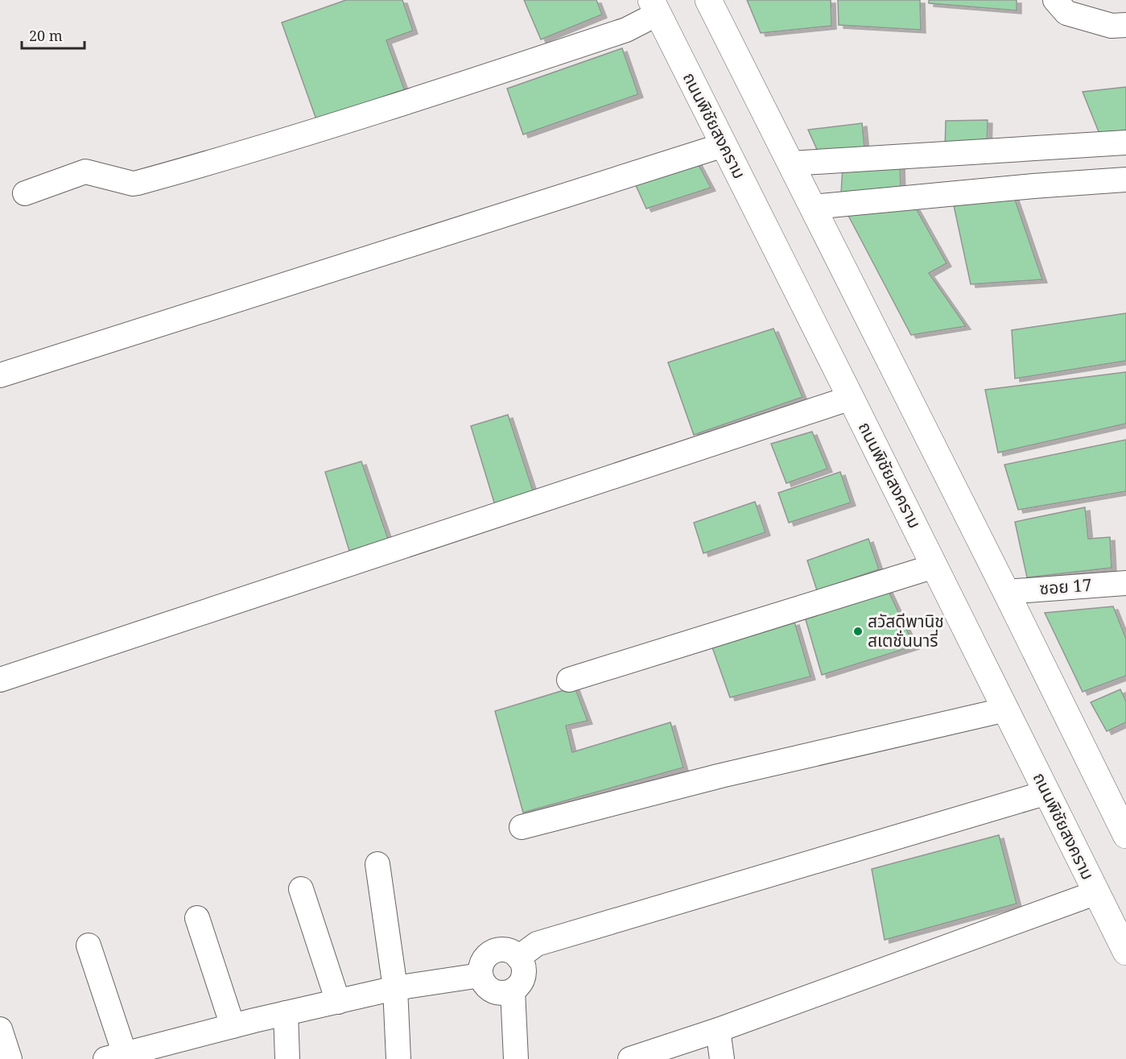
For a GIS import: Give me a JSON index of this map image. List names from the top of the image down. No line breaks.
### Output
{"streets":{"main road":["ถนนพิชัยสงคราม"],"street":["ซอย 17"]},"places":["สวัสดีพานิช สเตชั่นนารี่"],"scale_bar":"20 m"}
